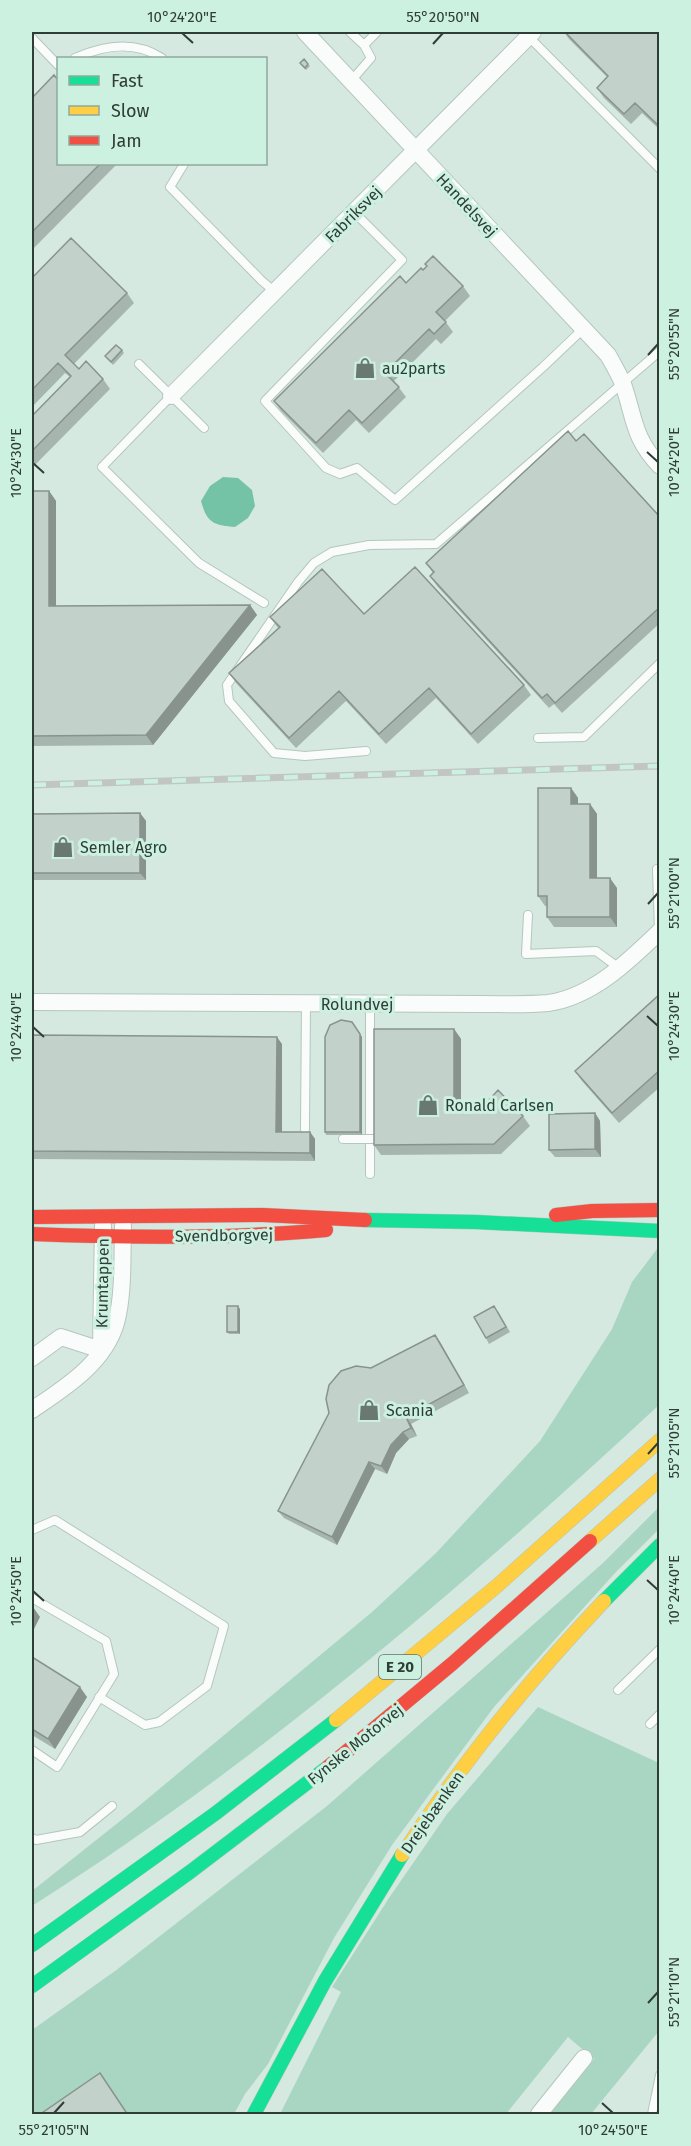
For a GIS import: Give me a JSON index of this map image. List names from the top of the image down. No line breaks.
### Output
{"streets":{"main road":["Svendborgvej","E 20","Fynske Motorvej","Drejebænken"],"street":["Handelsvej","Fabriksvej","Rolundvej","Krumtappen"]},"crossings":[["Handelsvej","Fabriksvej"],["Svendborgvej","Krumtappen"]],"places":{"shop":["au2parts","Semler Agro","Ronald Carlsen","Scania"]},"legend":["Fast","Slow","Jam"],"coordinates":["10°24'20\"E","55°20'50\"N","55°20'55\"N","10°24'30\"E","55°21'00\"N","10°24'40\"E","55°21'05\"N","10°24'50\"E","55°21'10\"N"]}
